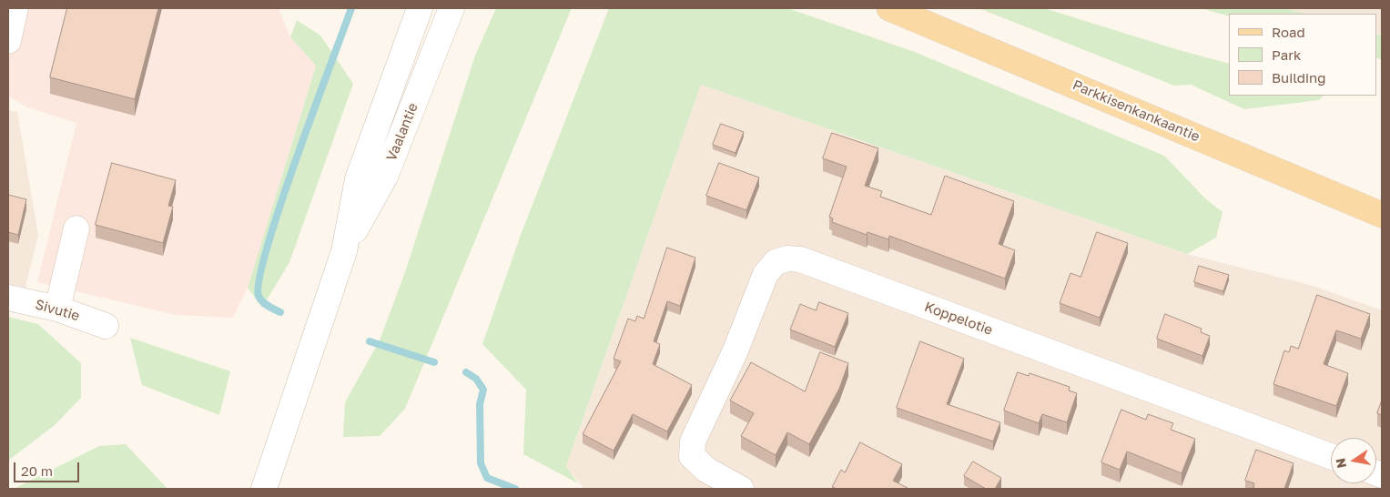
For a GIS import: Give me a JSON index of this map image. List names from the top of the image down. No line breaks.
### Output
{"streets":{"main road":["Parkkisenkankaantie"],"street":["Vaalantie","Sivutie","Koppelotie"]},"legend":["Road","Park","Building"],"scale_bar":"20 m","north":"left"}
